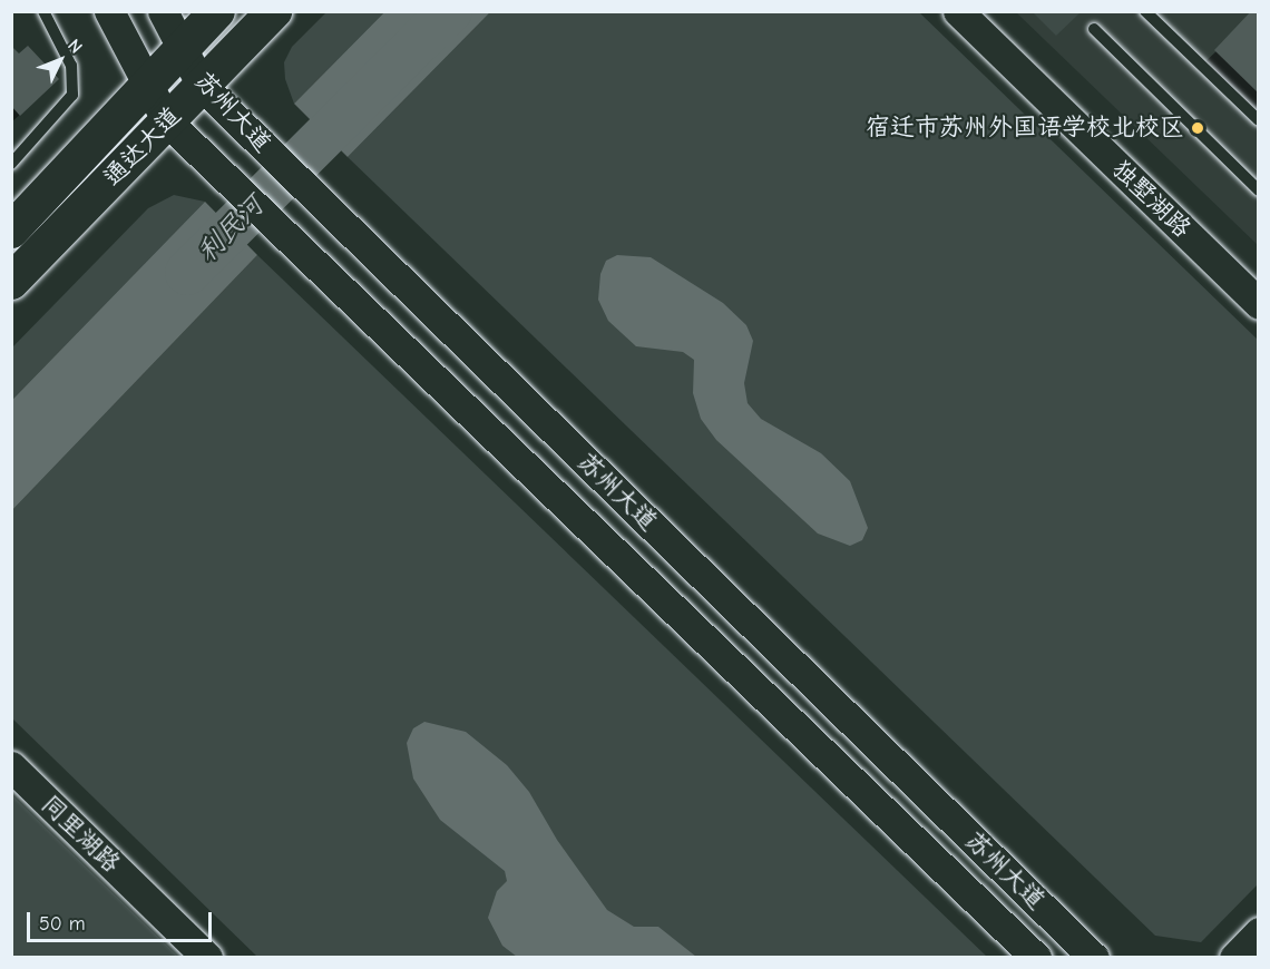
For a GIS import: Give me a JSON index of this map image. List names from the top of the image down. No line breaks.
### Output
{"streets":{"main road":["通达大道"],"street":["苏州大道","独墅湖路","同里湖路"]},"crossings":[["苏州大道","通达大道"]],"water":["利民河"],"places":["宿迁市苏州外国语学校北校区"],"scale_bar":"50 m","north":"top right"}
